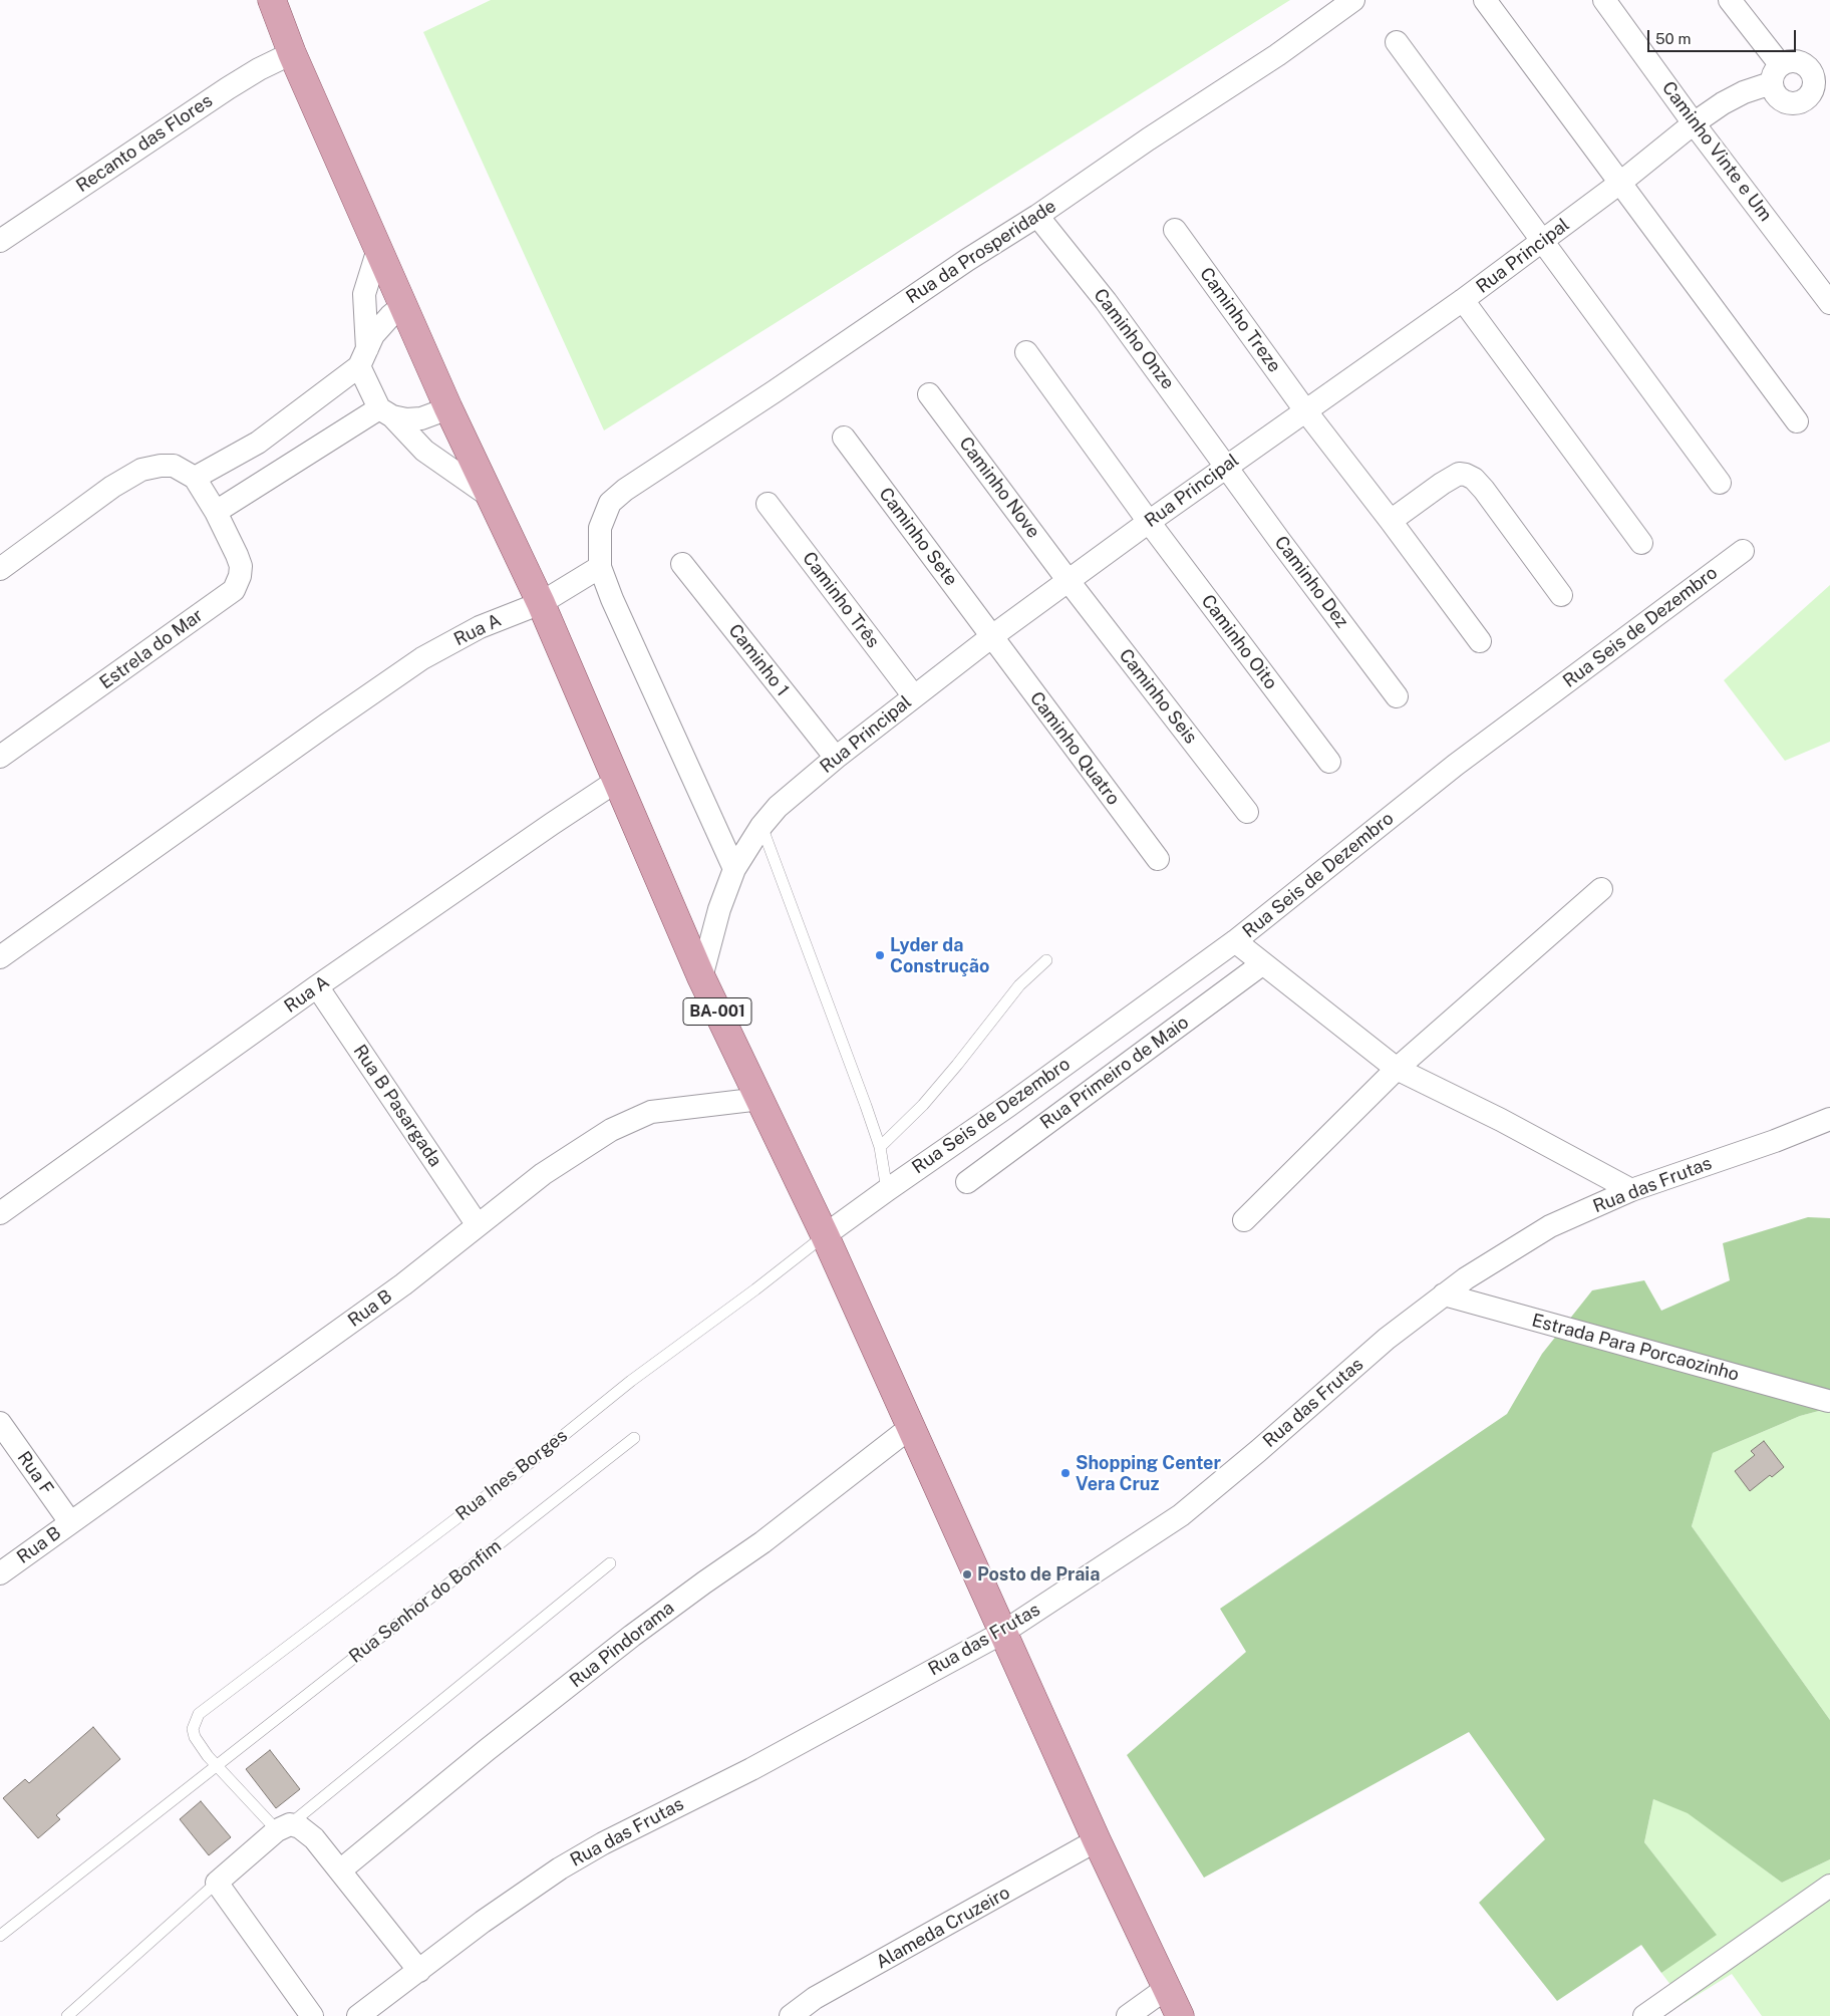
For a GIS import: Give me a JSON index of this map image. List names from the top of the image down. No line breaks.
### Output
{"streets":{"main road":["BA-001"],"street":["Recanto das Flores","Caminho Vinte e Um","Rua da Prosperidade","Rua Principal","Caminho Treze","Caminho Onze","Caminho Nove","Caminho Sete","Caminho Dez","Caminho Três","Rua Seis de Dezembro","Rua A","Caminho Oito","Estrela do Mar","Caminho 1","Caminho Seis","Caminho Quatro","Rua Primeiro de Maio","Rua B Pasargada","Rua das Frutas","Rua B","Estrada Para Porcaozinho","Rua F","Rua Pindorama","Alameda Cruzeiro"],"lane":["Rua Ines Borges","Rua Senhor do Bonfim"]},"crossings":[["Recanto das Flores","BA-001"],["Caminho Vinte e Um","Rua Principal"],["Rua da Prosperidade","Caminho Onze"],["Rua da Prosperidade","Rua A"],["Rua Principal","Caminho Treze"],["Rua Principal","Caminho Onze"],["Rua Principal","Caminho Nove"],["Rua Principal","Caminho Sete"],["Rua Principal","Caminho Dez"],["Rua Principal","Caminho Três"],["Rua Principal","Caminho Oito"],["Rua Principal","Caminho 1"],["Rua Principal","Caminho Seis"],["Rua Principal","Caminho Quatro"],["Rua Principal","BA-001"],["Caminho Onze","Caminho Dez"],["Caminho Nove","Caminho Seis"],["Caminho Sete","Caminho Quatro"],["Rua Seis de Dezembro","BA-001"],["Rua Seis de Dezembro","Rua Ines Borges"],["Rua A","BA-001"],["Rua A","Rua B Pasargada"],["BA-001","Rua das Frutas"],["BA-001","Rua B"],["BA-001","Rua Ines Borges"],["BA-001","Rua Pindorama"],["BA-001","Alameda Cruzeiro"],["Rua B Pasargada","Rua B"],["Rua das Frutas","Estrada Para Porcaozinho"],["Rua B","Rua F"],["Rua Ines Borges","Rua Senhor do Bonfim"]],"places":["Lyder da Construção","Shopping Center Vera Cruz","Posto de Praia"],"scale_bar":"50 m"}
